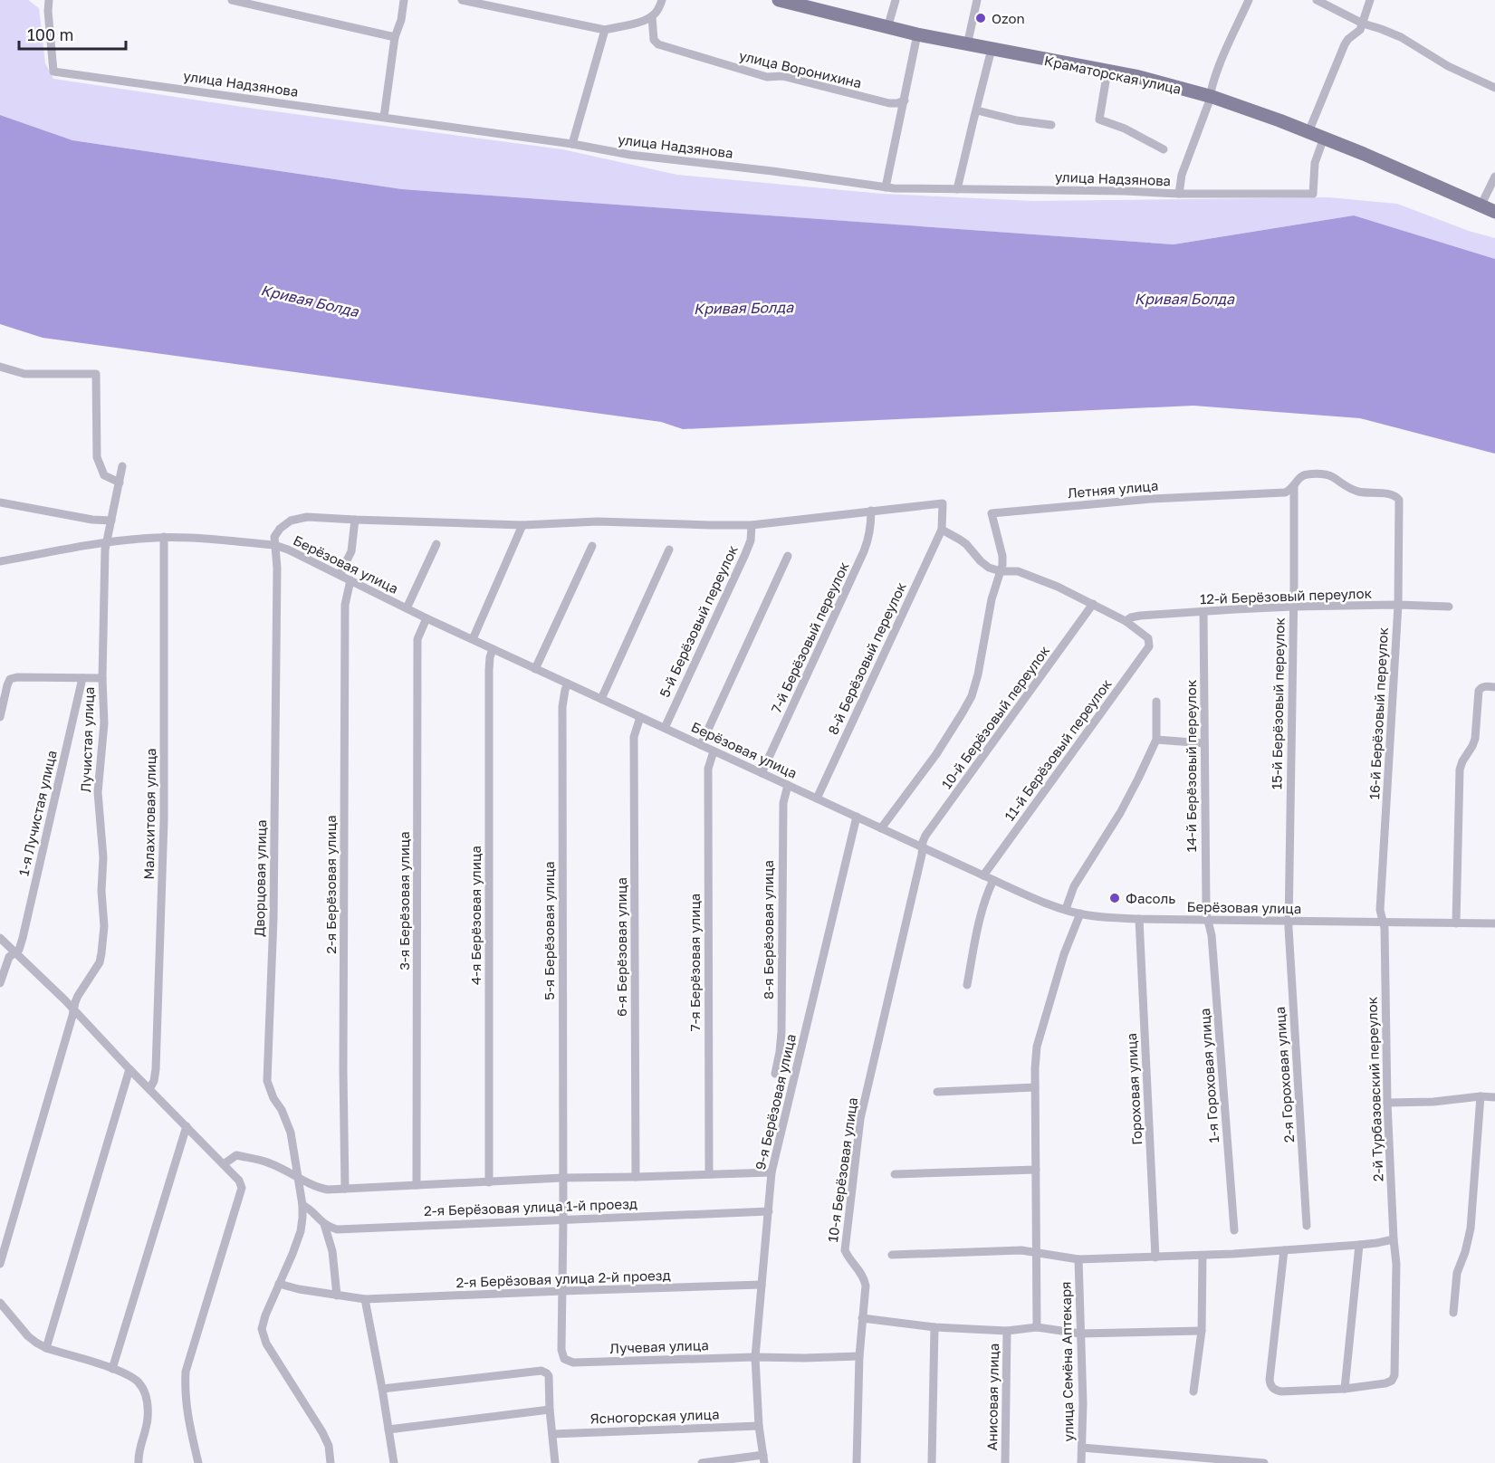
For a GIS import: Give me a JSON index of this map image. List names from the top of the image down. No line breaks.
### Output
{"streets":{"main road":["Краматорская улица"],"street":["улица Воронихина","улица Надзянова","Летняя улица","Берёзовая улица","12-й Берёзовый переулок","5-й Берёзовый переулок","7-й Берёзовый переулок","8-й Берёзовый переулок","15-й Берёзовый переулок","16-й Берёзовый переулок","10-й Берёзовый переулок","Лучистая улица","11-й Берёзовый переулок","14-й Берёзовый переулок","1-я Лучистая улица","Малахитовая улица","Дворцовая улица","2-я Берёзовая улица","3-я Берёзовая улица","4-я Берёзовая улица","8-я Берёзовая улица","5-я Берёзовая улица","6-я Берёзовая улица","7-я Берёзовая улица","2-я Гороховая улица","1-я Гороховая улица","Гороховая улица","2-й Турбазовский переулок","9-я Берёзовая улица","10-я Берёзовая улица","2-я Берёзовая улица 1-й проезд","2-я Берёзовая улица 2-й проезд","Лучевая улица","улица Семёна Аптекаря","Анисовая улица","Ясногорская улица"]},"crossings":[["Краматорская улица","улица Надзянова"],["Летняя улица","15-й Берёзовый переулок"],["Летняя улица","16-й Берёзовый переулок"],["Берёзовая улица","5-й Берёзовый переулок"],["Берёзовая улица","7-й Берёзовый переулок"],["Берёзовая улица","8-й Берёзовый переулок"],["Берёзовая улица","15-й Берёзовый переулок"],["Берёзовая улица","16-й Берёзовый переулок"],["Берёзовая улица","10-й Берёзовый переулок"],["Берёзовая улица","Лучистая улица"],["Берёзовая улица","11-й Берёзовый переулок"],["Берёзовая улица","14-й Берёзовый переулок"],["Берёзовая улица","Малахитовая улица"],["Берёзовая улица","Дворцовая улица"],["Берёзовая улица","2-я Берёзовая улица"],["Берёзовая улица","3-я Берёзовая улица"],["Берёзовая улица","4-я Берёзовая улица"],["Берёзовая улица","8-я Берёзовая улица"],["Берёзовая улица","5-я Берёзовая улица"],["Берёзовая улица","6-я Берёзовая улица"],["Берёзовая улица","7-я Берёзовая улица"],["Берёзовая улица","2-я Гороховая улица"],["Берёзовая улица","1-я Гороховая улица"],["Берёзовая улица","Гороховая улица"],["Берёзовая улица","2-й Турбазовский переулок"],["Берёзовая улица","9-я Берёзовая улица"],["Берёзовая улица","10-я Берёзовая улица"],["12-й Берёзовый переулок","15-й Берёзовый переулок"],["12-й Берёзовый переулок","16-й Берёзовый переулок"],["12-й Берёзовый переулок","11-й Берёзовый переулок"],["12-й Берёзовый переулок","14-й Берёзовый переулок"],["15-й Берёзовый переулок","16-й Берёзовый переулок"],["15-й Берёзовый переулок","2-я Гороховая улица"],["16-й Берёзовый переулок","2-й Турбазовский переулок"],["10-й Берёзовый переулок","10-я Берёзовая улица"],["14-й Берёзовый переулок","1-я Гороховая улица"],["Дворцовая улица","2-я Берёзовая улица 2-й проезд"],["5-я Берёзовая улица","2-я Берёзовая улица 1-й проезд"],["5-я Берёзовая улица","2-я Берёзовая улица 2-й проезд"],["5-я Берёзовая улица","Лучевая улица"],["9-я Берёзовая улица","2-я Берёзовая улица 1-й проезд"],["9-я Берёзовая улица","2-я Берёзовая улица 2-й проезд"],["9-я Берёзовая улица","Лучевая улица"],["9-я Берёзовая улица","Ясногорская улица"],["10-я Берёзовая улица","Лучевая улица"]],"water":["Кривая Болда"],"places":["Ozon","Фасоль"],"scale_bar":"100 m"}
